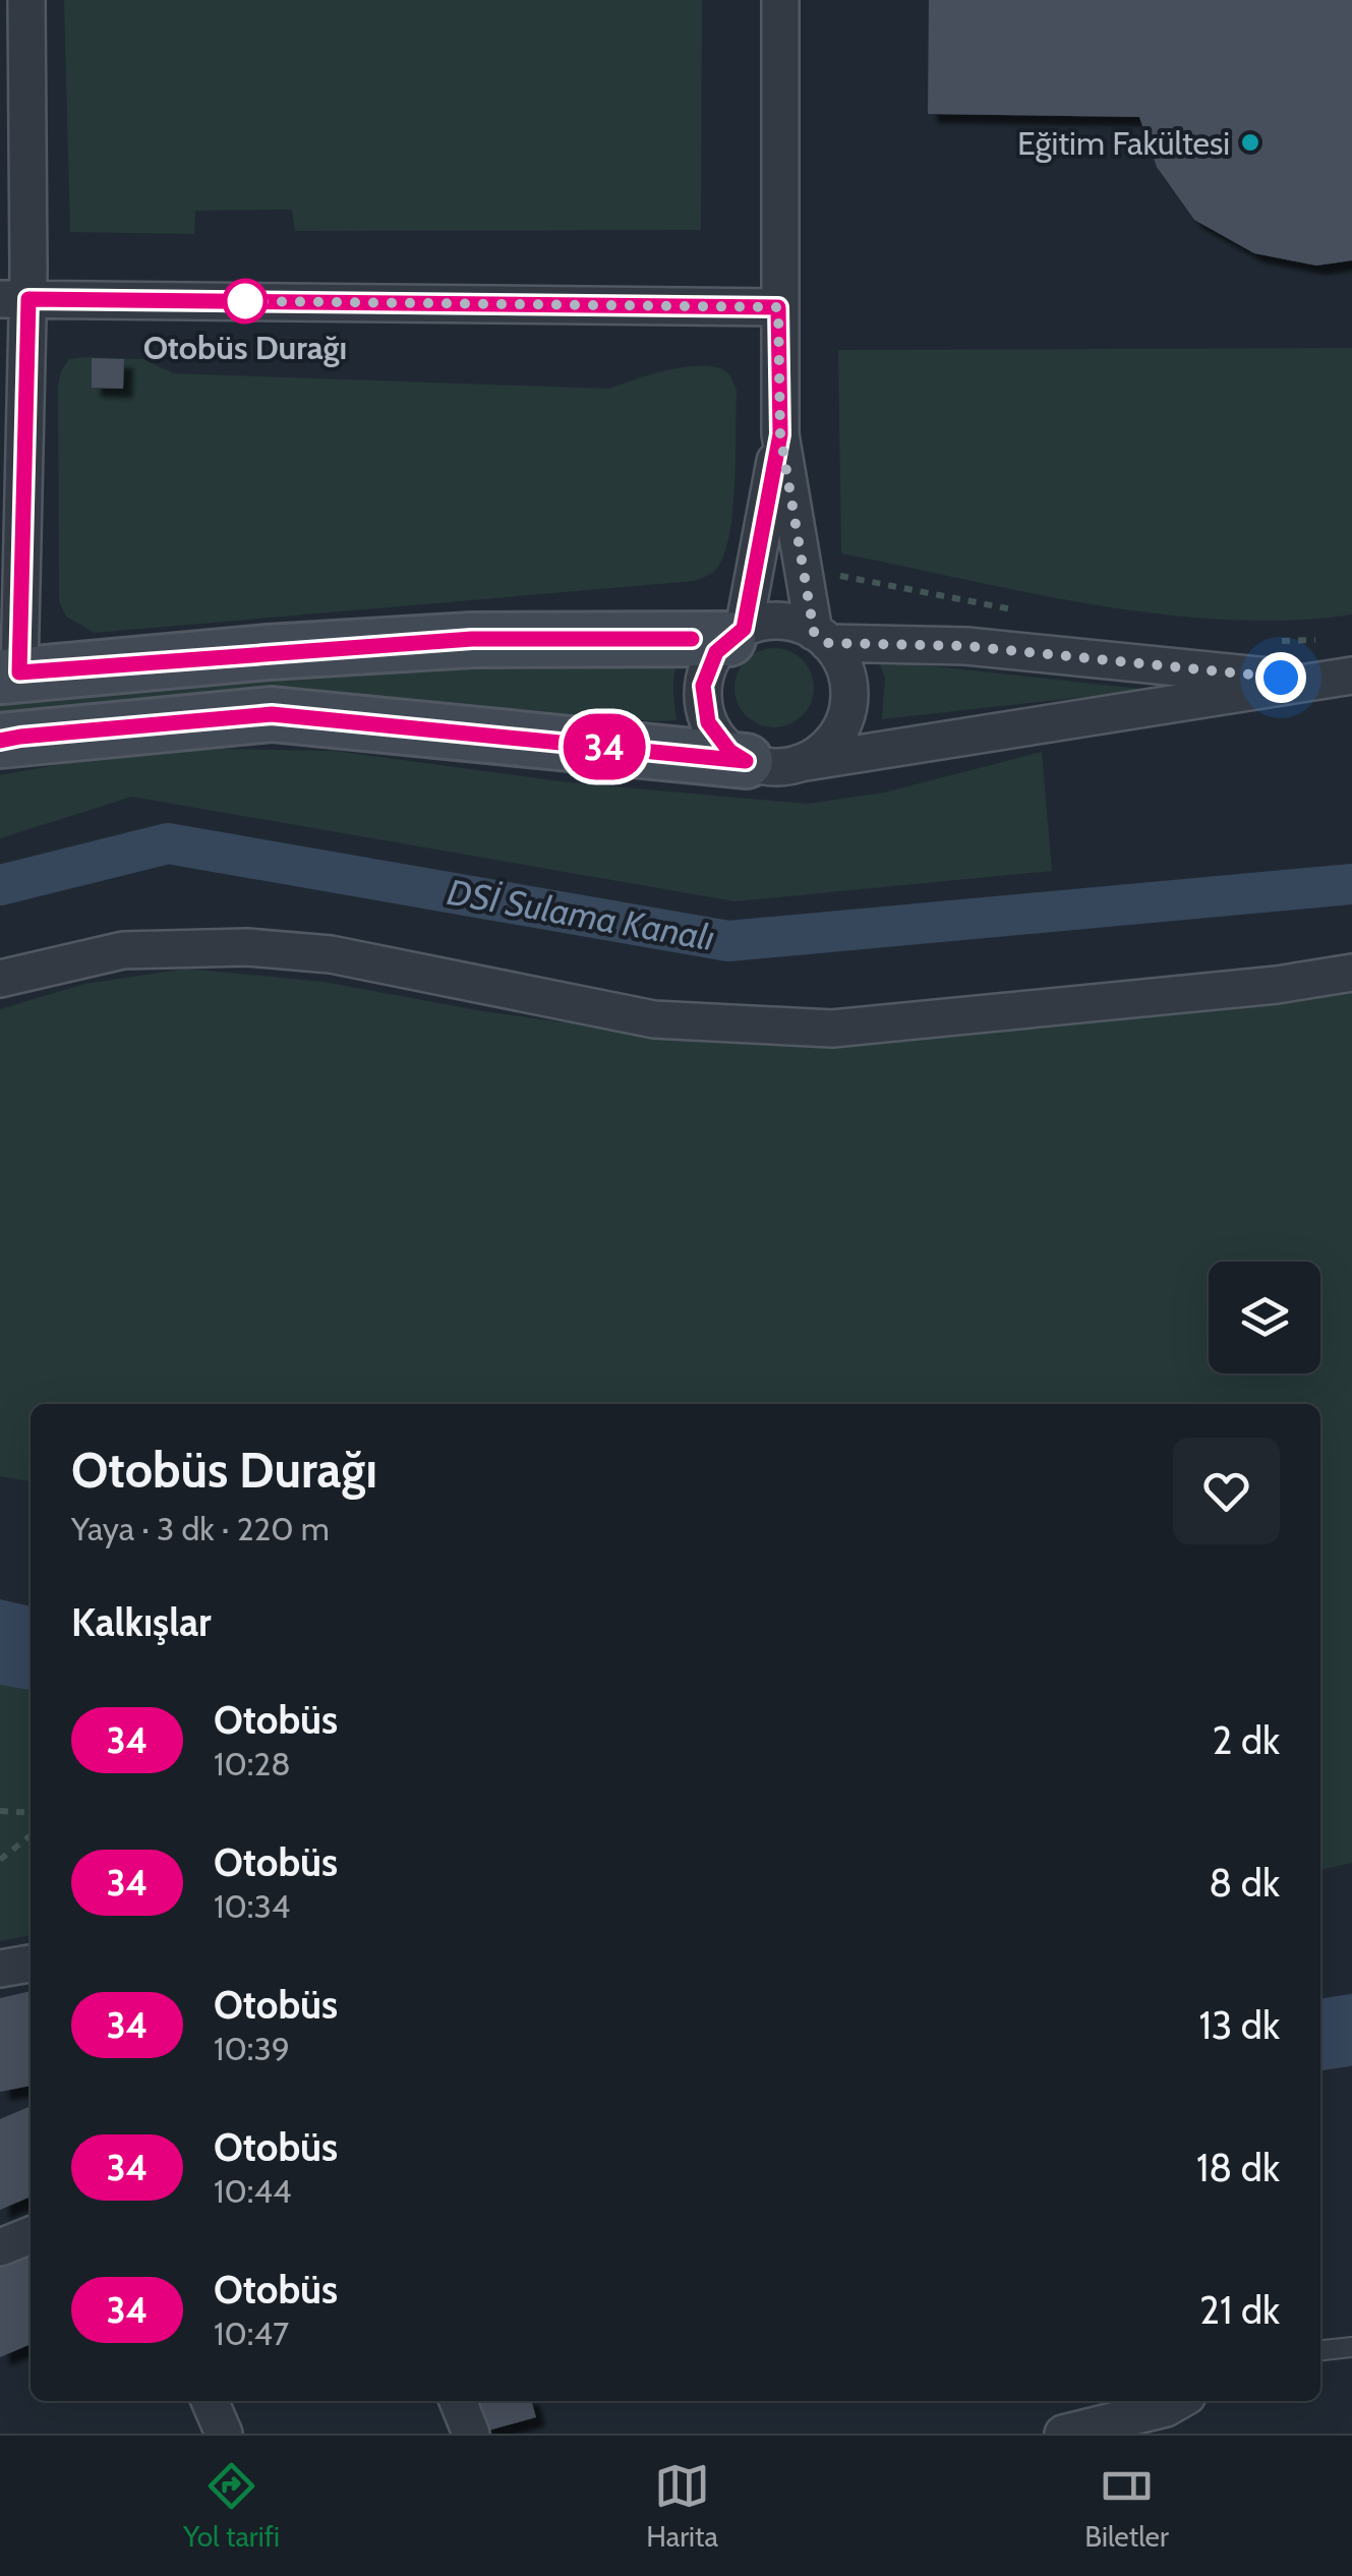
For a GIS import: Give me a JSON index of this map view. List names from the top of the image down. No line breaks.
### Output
{"water":["DSİ Sulama Kanalı"],"places":["Eğitim Fakültesi","Otobüs Durağı"],"lines":["bus line 34"],"page":{"on_map":"34","heading":[["Otobüs Durağı","Yaya · 3 dk · 220 m"],"Kalkışlar"],"list":[{"mark":"34","name":"Otobüs","note":"10:28","value":"2 dk"},{"mark":"34","name":"Otobüs","note":"10:34","value":"8 dk"},{"mark":"34","name":"Otobüs","note":"10:39","value":"13 dk"},{"mark":"34","name":"Otobüs","note":"10:44","value":"18 dk"},{"mark":"34","name":"Otobüs","note":"10:47","value":"21 dk"}],"tabs":["Yol tarifi","Harita","Biletler"]}}
